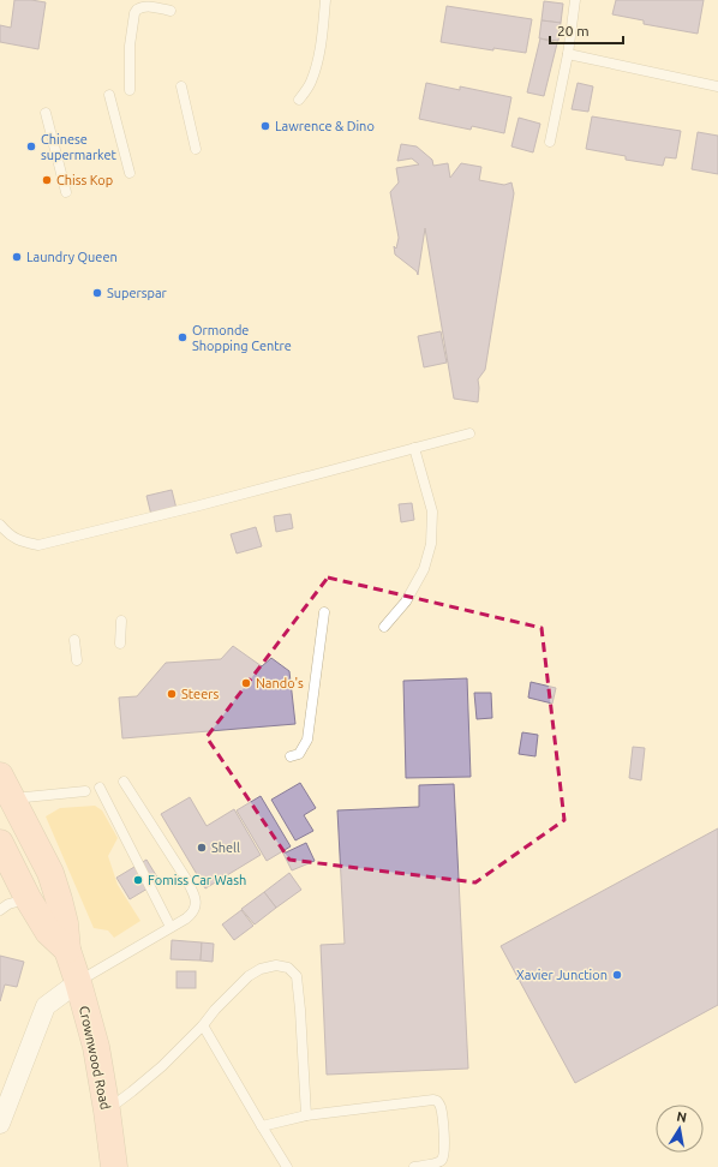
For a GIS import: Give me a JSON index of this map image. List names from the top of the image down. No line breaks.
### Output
{"streets":{"main road":["Crownwood Road"]},"places":["Lawrence & Dino","Chinese supermarket","Chiss Kop","Laundry Queen","Superspar","Ormonde Shopping Centre","Nando's","Steers","Shell","Fomiss Car Wash","Xavier Junction"],"scale_bar":"20 m","north":"top"}
